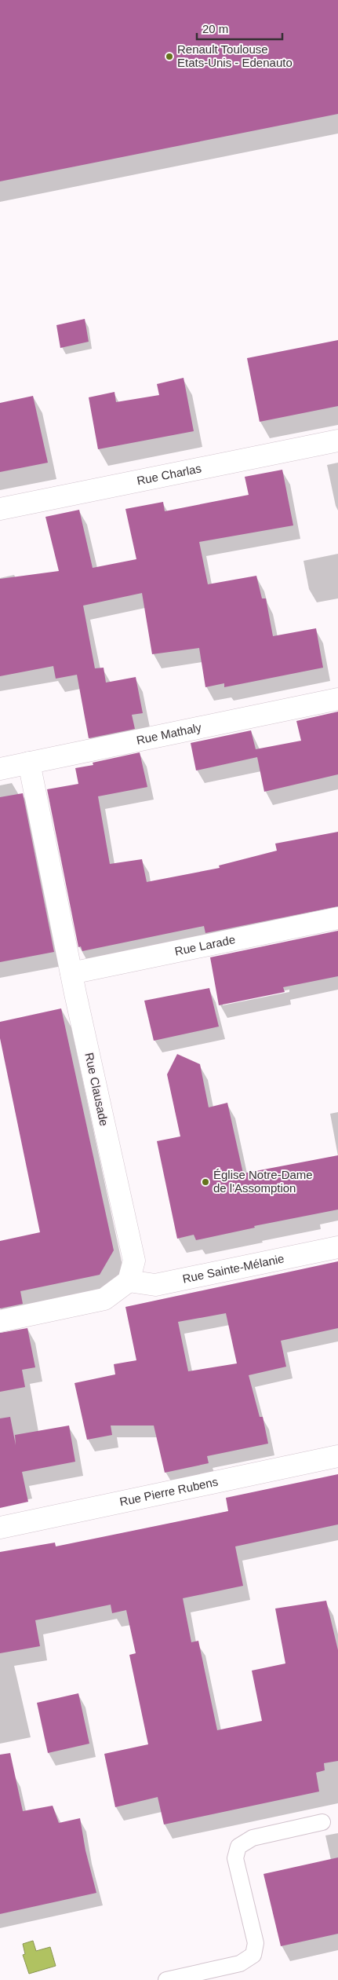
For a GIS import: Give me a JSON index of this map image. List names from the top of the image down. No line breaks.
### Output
{"streets":{"street":["Rue Charlas","Rue Mathaly","Rue Larade","Rue Clausade","Rue Sainte-Mélanie","Rue Pierre Rubens"]},"crossings":[["Rue Mathaly","Rue Clausade"],["Rue Larade","Rue Clausade"],["Rue Clausade","Rue Sainte-Mélanie"]],"places":["Renault Toulouse Etats-Unis - Edenauto","Église Notre-Dame de l'Assomption"],"scale_bar":"20 m"}
